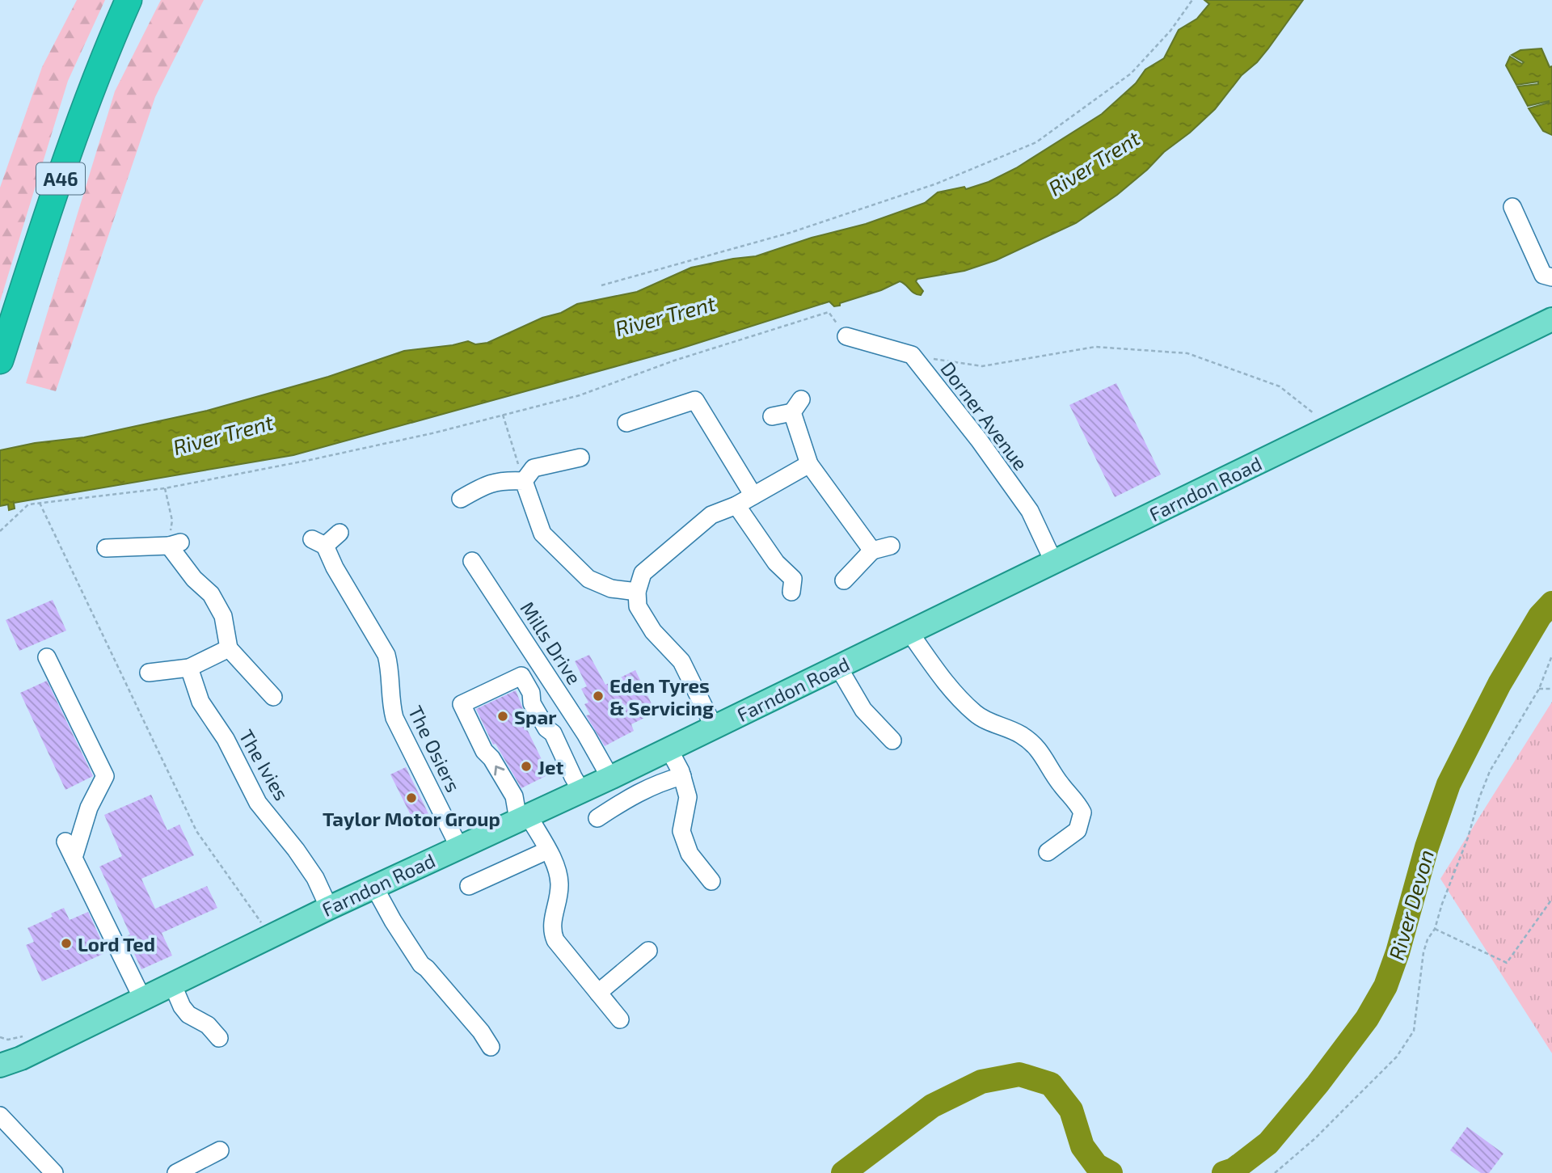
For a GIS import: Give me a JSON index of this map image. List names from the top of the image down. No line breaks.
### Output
{"streets":{"highway":["A46"],"main road":["Farndon Road"],"street":["Dorner Avenue","Mills Drive","The Osiers","The Ivies"]},"crossings":[["Dorner Avenue","Farndon Road"],["Farndon Road","Mills Drive"],["Farndon Road","The Osiers"],["Farndon Road","The Ivies"]],"water":["River Trent","River Devon"],"places":["Eden Tyres & Servicing","Spar","Jet","Taylor Motor Group","Lord Ted"]}
